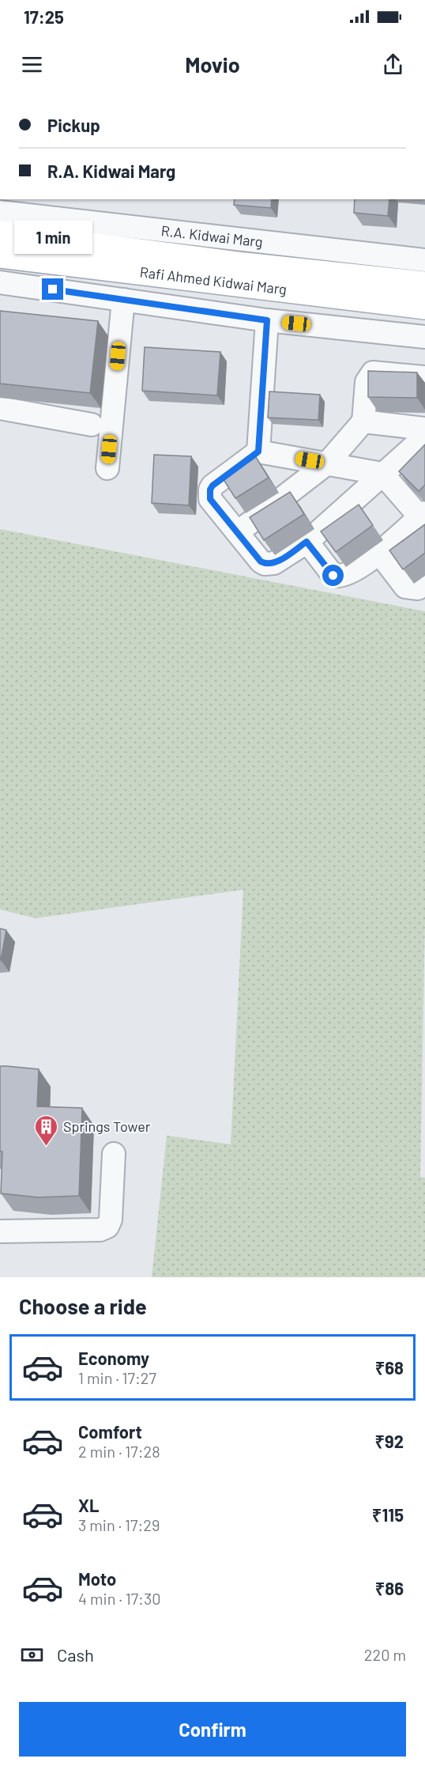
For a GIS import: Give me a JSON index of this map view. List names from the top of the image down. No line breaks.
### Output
{"streets":{"main road":["Rafi Ahmed Kidwai Marg"],"street":["R.A. Kidwai Marg"]},"places":{"building":["Springs Tower"]},"page":{"status":"17:25","header":"Movio","banner":["Pickup","R.A. Kidwai Marg"],"bubble":"1 min","heading":"Choose a ride","list":[{"name":"Economy","note":"1 min · 17:27","value":"₹68"},{"name":"Comfort","note":"2 min · 17:28","value":"₹92"},{"name":"XL","note":"3 min · 17:29","value":"₹115"},{"name":"Moto","note":"4 min · 17:30","value":"₹86"}],"pay":["Cash","220 m"],"buttons":"Confirm"}}
